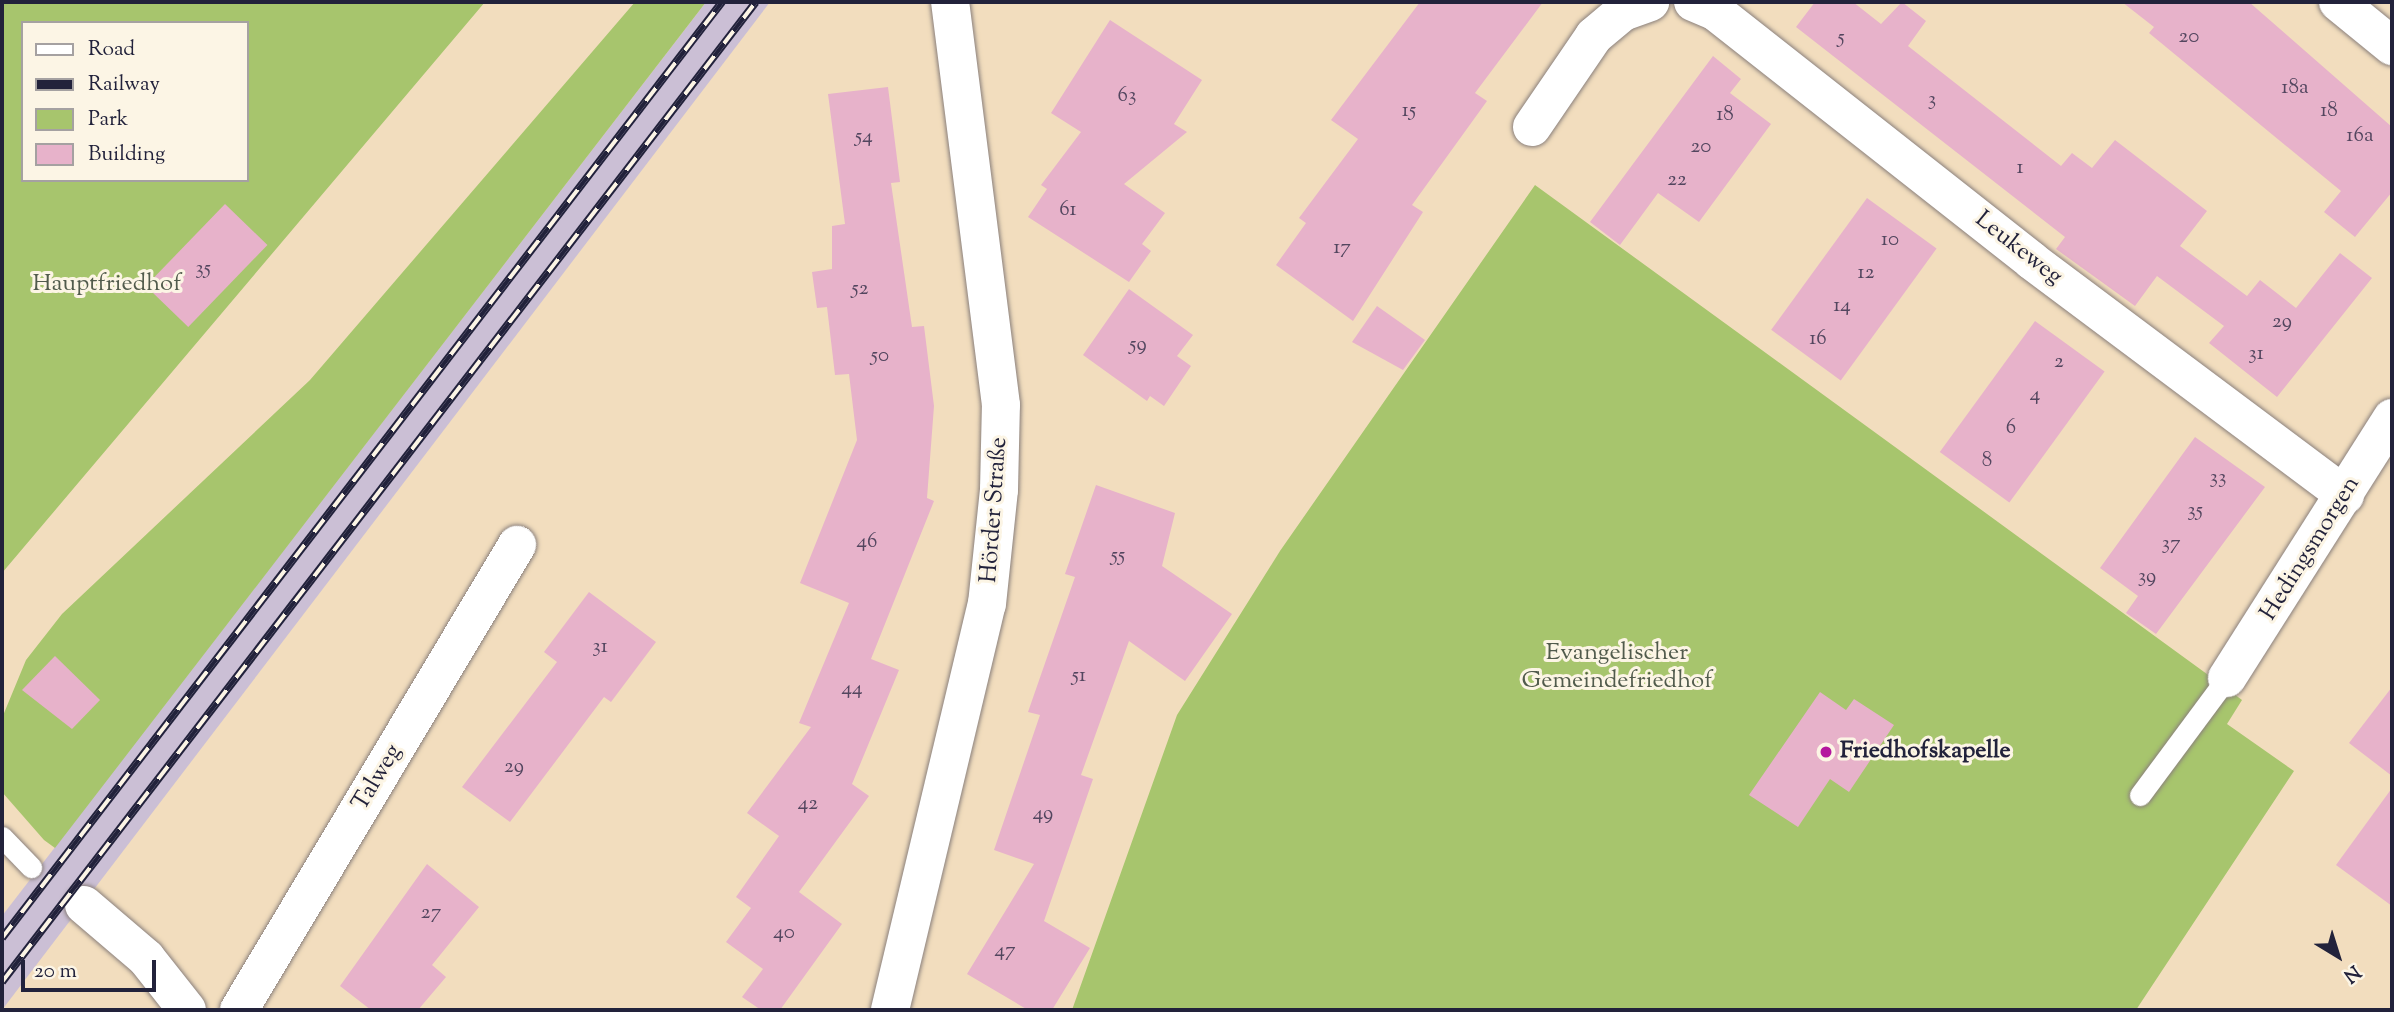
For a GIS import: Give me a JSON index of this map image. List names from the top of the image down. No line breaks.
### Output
{"streets":{"street":["Leukeweg","Hörder Straße","Hedingsmorgen","Talweg"]},"crossings":[["Leukeweg","Hedingsmorgen"]],"parks":["Hauptfriedhof","Evangelischer Gemeindefriedhof"],"places":["Friedhofskapelle"],"house_numbers":["20","5","18a","63","3","15","18","18","16a","54","20","1","22","61","10","17","35","12","52","14","29","16","59","31","50","2","4","6","8","33","35","46","37","55","39","31","51","44","29","42","49","27","40","47"],"legend":["Road","Railway","Park","Building"],"scale_bar":"20 m","north":"bottom right"}
